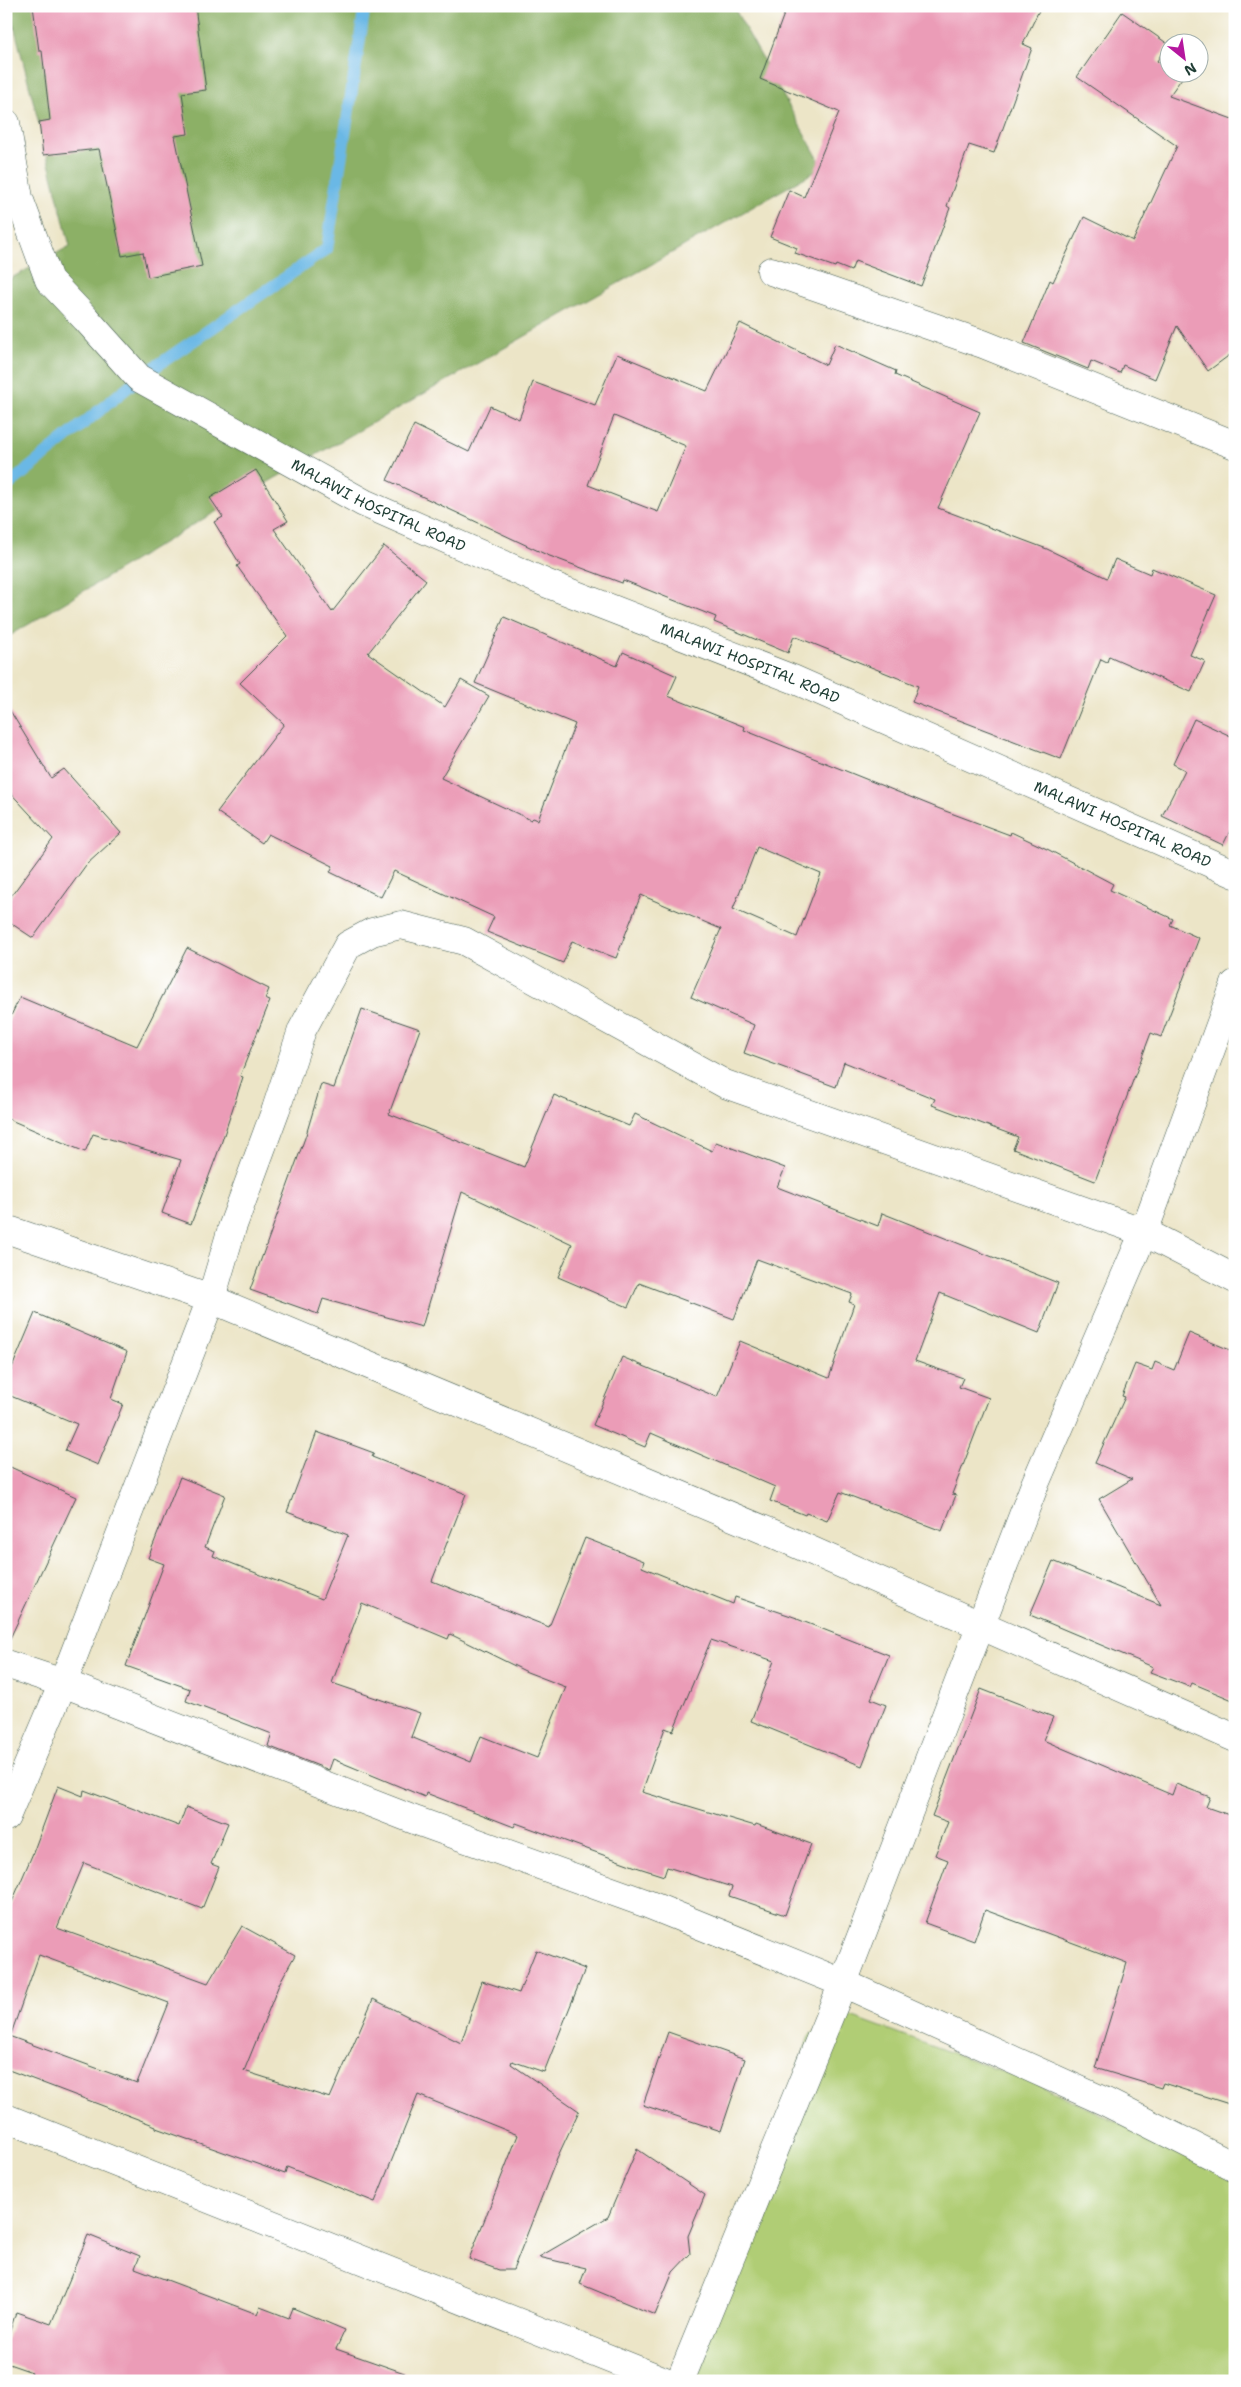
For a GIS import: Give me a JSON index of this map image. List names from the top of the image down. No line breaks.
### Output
{"streets":{"street":["MALAWI HOSPITAL ROAD"]},"north":"bottom right"}
